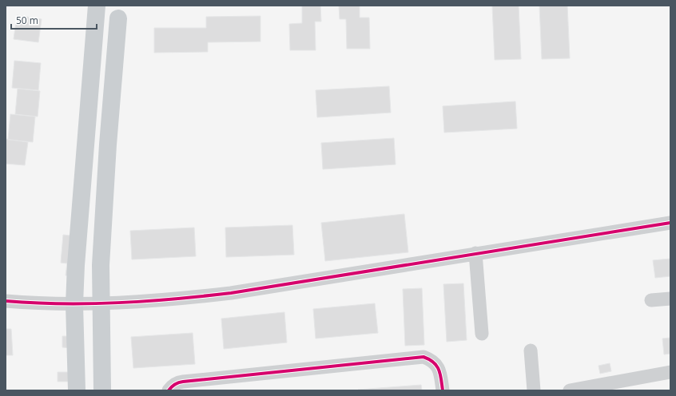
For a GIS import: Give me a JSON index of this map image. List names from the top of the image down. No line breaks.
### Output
{"scale_bar":"50 m"}
